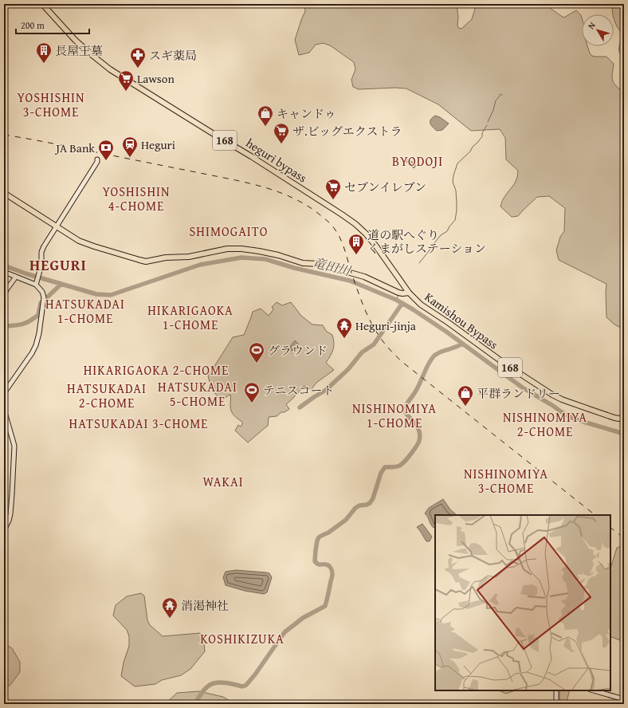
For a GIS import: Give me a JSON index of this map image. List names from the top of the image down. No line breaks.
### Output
{"streets":{"highway":["168","heguri bypass","Kamishou Bypass"]},"crossings":[["heguri bypass","Kamishou Bypass"]],"districts":["YOSHISHIN 3-CHOME","BYODOJI","YOSHISHIN 4-CHOME","SHIMOGAITO","HEGURI","HATSUKADAI 1-CHOME","HIKARIGAOKA 1-CHOME","HIKARIGAOKA 2-CHOME","HATSUKADAI 5-CHOME","HATSUKADAI 2-CHOME","NISHINOMIYA 1-CHOME","NISHINOMIYA 2-CHOME","HATSUKADAI 3-CHOME","NISHINOMIYA 3-CHOME","WAKAI","KOSHIKIZUKA"],"water":["竜田川"],"places":{"building":["長屋王墓","道の駅へぐり くまがしステーション"],"pharmacy":["スギ薬局"],"supermarket":["Lawson","ザ.ビッグエクストラ","セブンイレブン"],"shop":["キャンドゥ","平群ランドリー"],"station":["Heguri"],"bank":["JA Bank"],"temple":["Heguri-jinja","消渇神社"],"sports":["グラウンド","テニスコート"]},"scale_bar":"200 m","north":"top left"}
